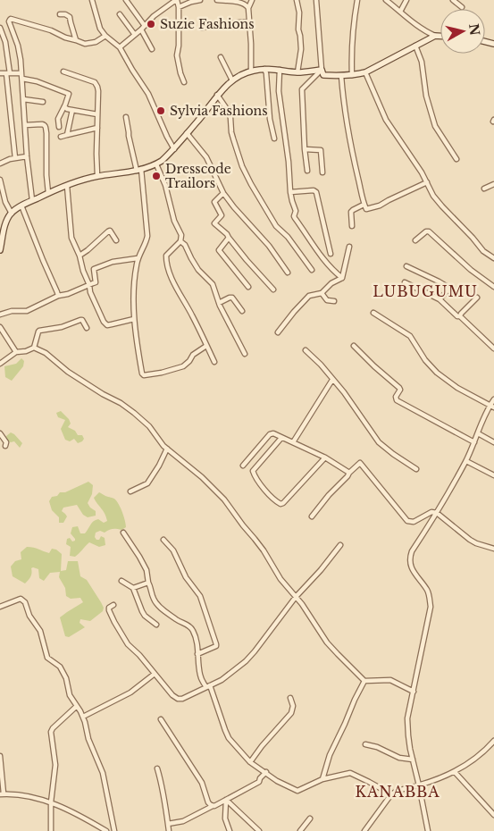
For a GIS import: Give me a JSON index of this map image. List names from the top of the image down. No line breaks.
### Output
{"districts":["LUBUGUMU","KANABBA"],"places":["Suzie Fashions","Sylvia Fashions","Dresscode Trailors"],"north":"right"}
